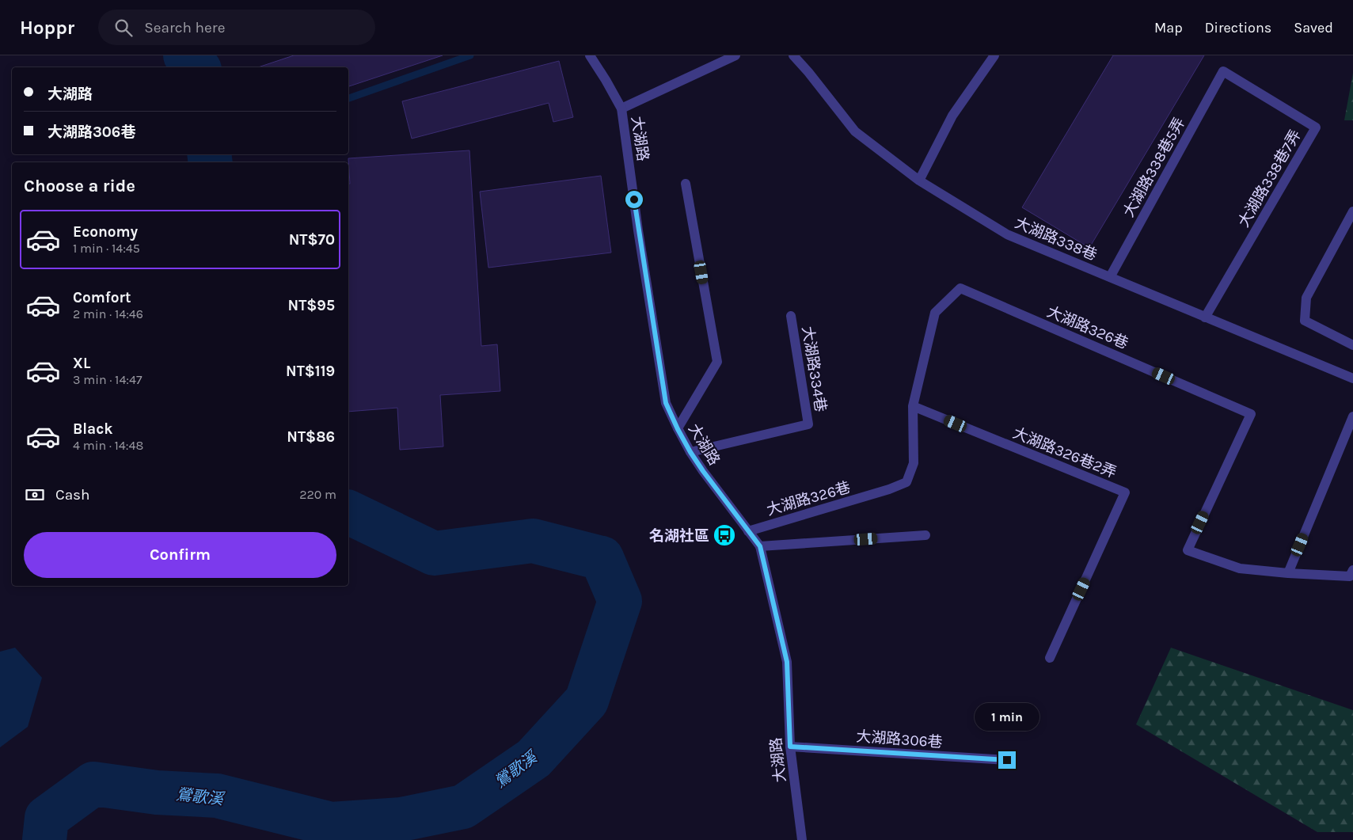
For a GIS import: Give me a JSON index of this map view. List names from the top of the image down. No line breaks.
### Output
{"streets":{"street":["大湖路","大湖路338巷5弄","大湖路338巷7弄","大湖路338巷","大湖路326巷","大湖路334巷","大湖路326巷2弄","大湖路306巷"]},"crossings":[["大湖路","大湖路326巷"],["大湖路","大湖路334巷"],["大湖路","大湖路306巷"],["大湖路338巷5弄","大湖路338巷7弄"],["大湖路338巷5弄","大湖路338巷"],["大湖路338巷7弄","大湖路338巷"],["大湖路326巷","大湖路326巷2弄"]],"water":["鶯歌溪"],"places":{"bus stop":["名湖社區"]},"page":{"header":"Hoppr","search":"Search here","nav":["Map","Directions","Saved"],"banner":["大湖路","大湖路306巷"],"heading":"Choose a ride","list":[{"name":"Economy","note":"1 min · 14:45","value":"NT$70"},{"name":"Comfort","note":"2 min · 14:46","value":"NT$95"},{"name":"XL","note":"3 min · 14:47","value":"NT$119"},{"name":"Black","note":"4 min · 14:48","value":"NT$86"}],"pay":["Cash","220 m"],"buttons":"Confirm","bubble":"1 min"}}
